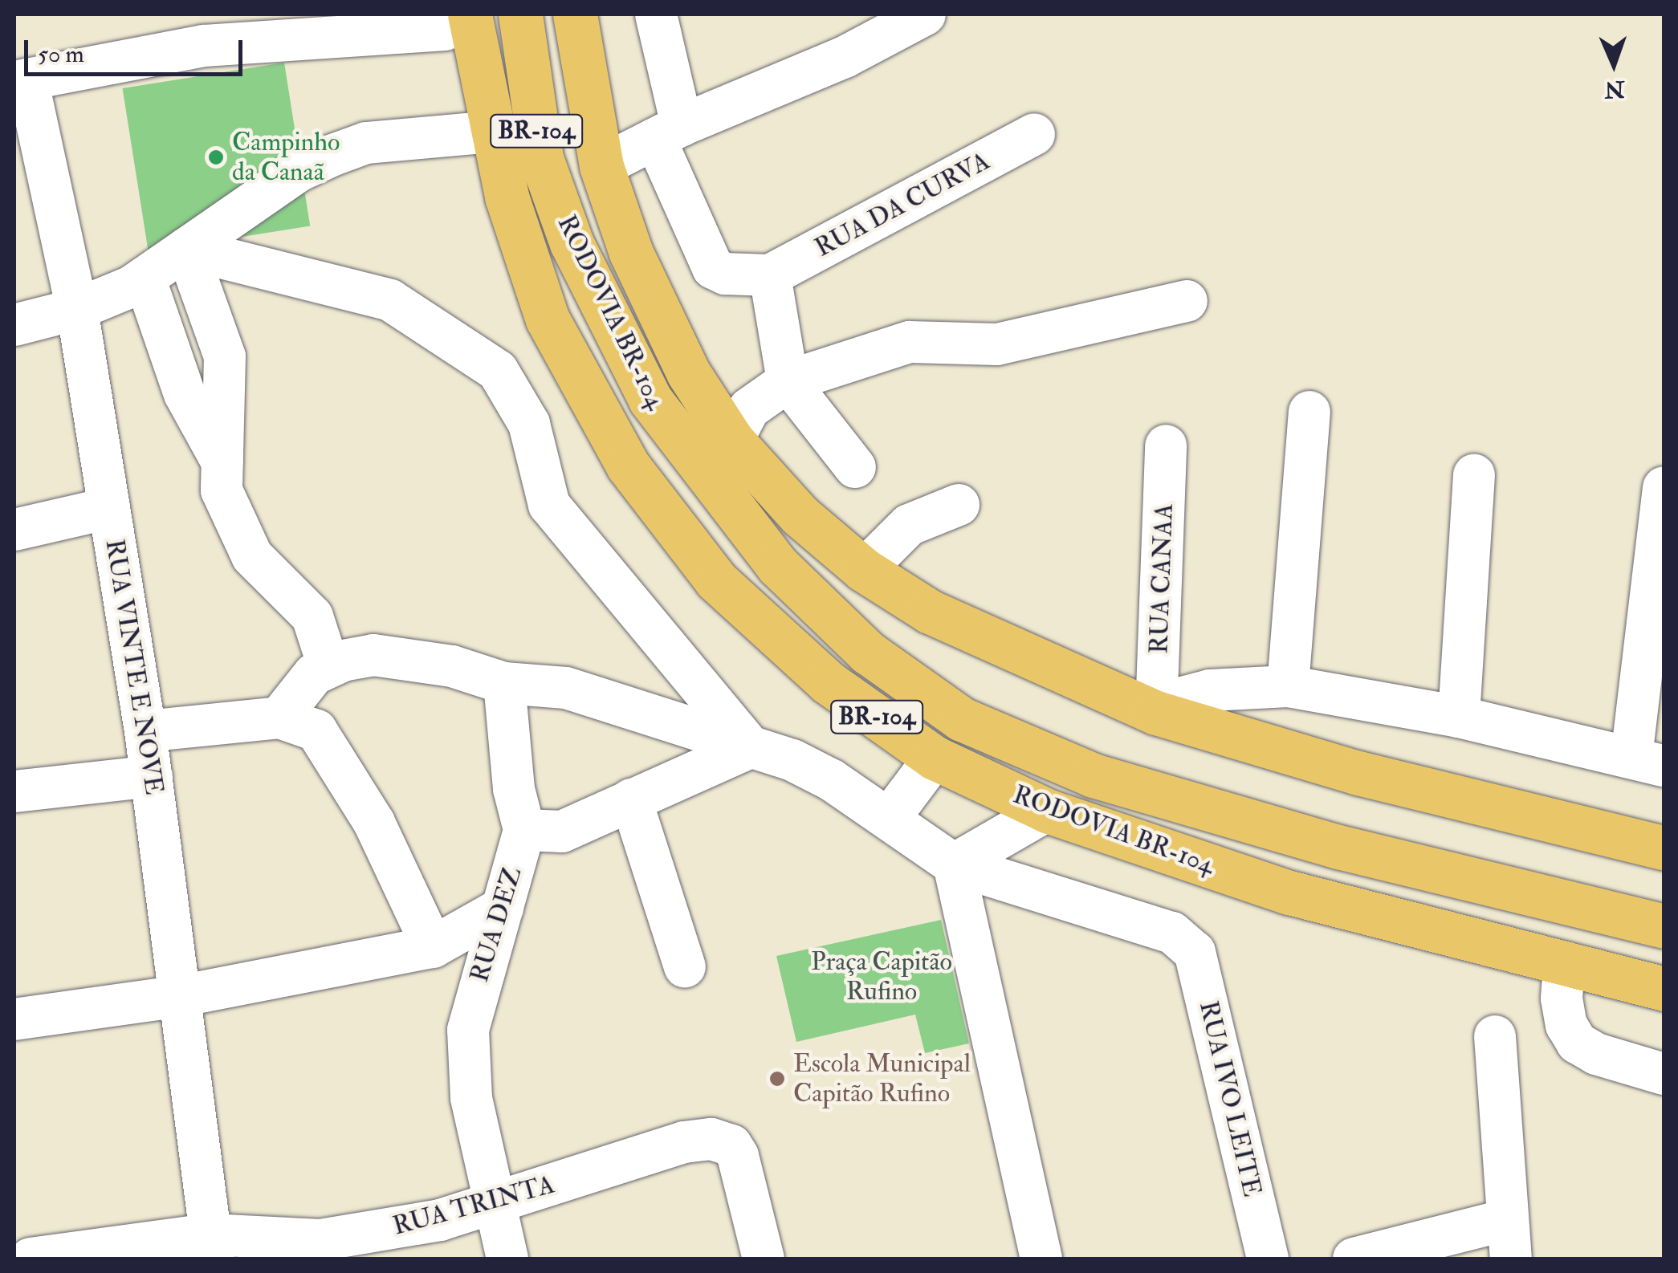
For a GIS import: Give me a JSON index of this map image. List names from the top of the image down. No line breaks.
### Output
{"streets":{"highway":["BR-104","RODOVIA BR-104"],"street":["RUA DA CURVA","RUA CANAA","RUA VINTE E NOVE","RUA DEZ","RUA IVO LEITE","RUA TRINTA"]},"crossings":[["RODOVIA BR-104","RUA CANAA"],["RUA VINTE E NOVE","RUA TRINTA"],["RUA DEZ","RUA TRINTA"]],"parks":["Praça Capitão Rufino"],"places":["Campinho da Canaã","Escola Municipal Capitão Rufino"],"scale_bar":"50 m","north":"bottom"}
